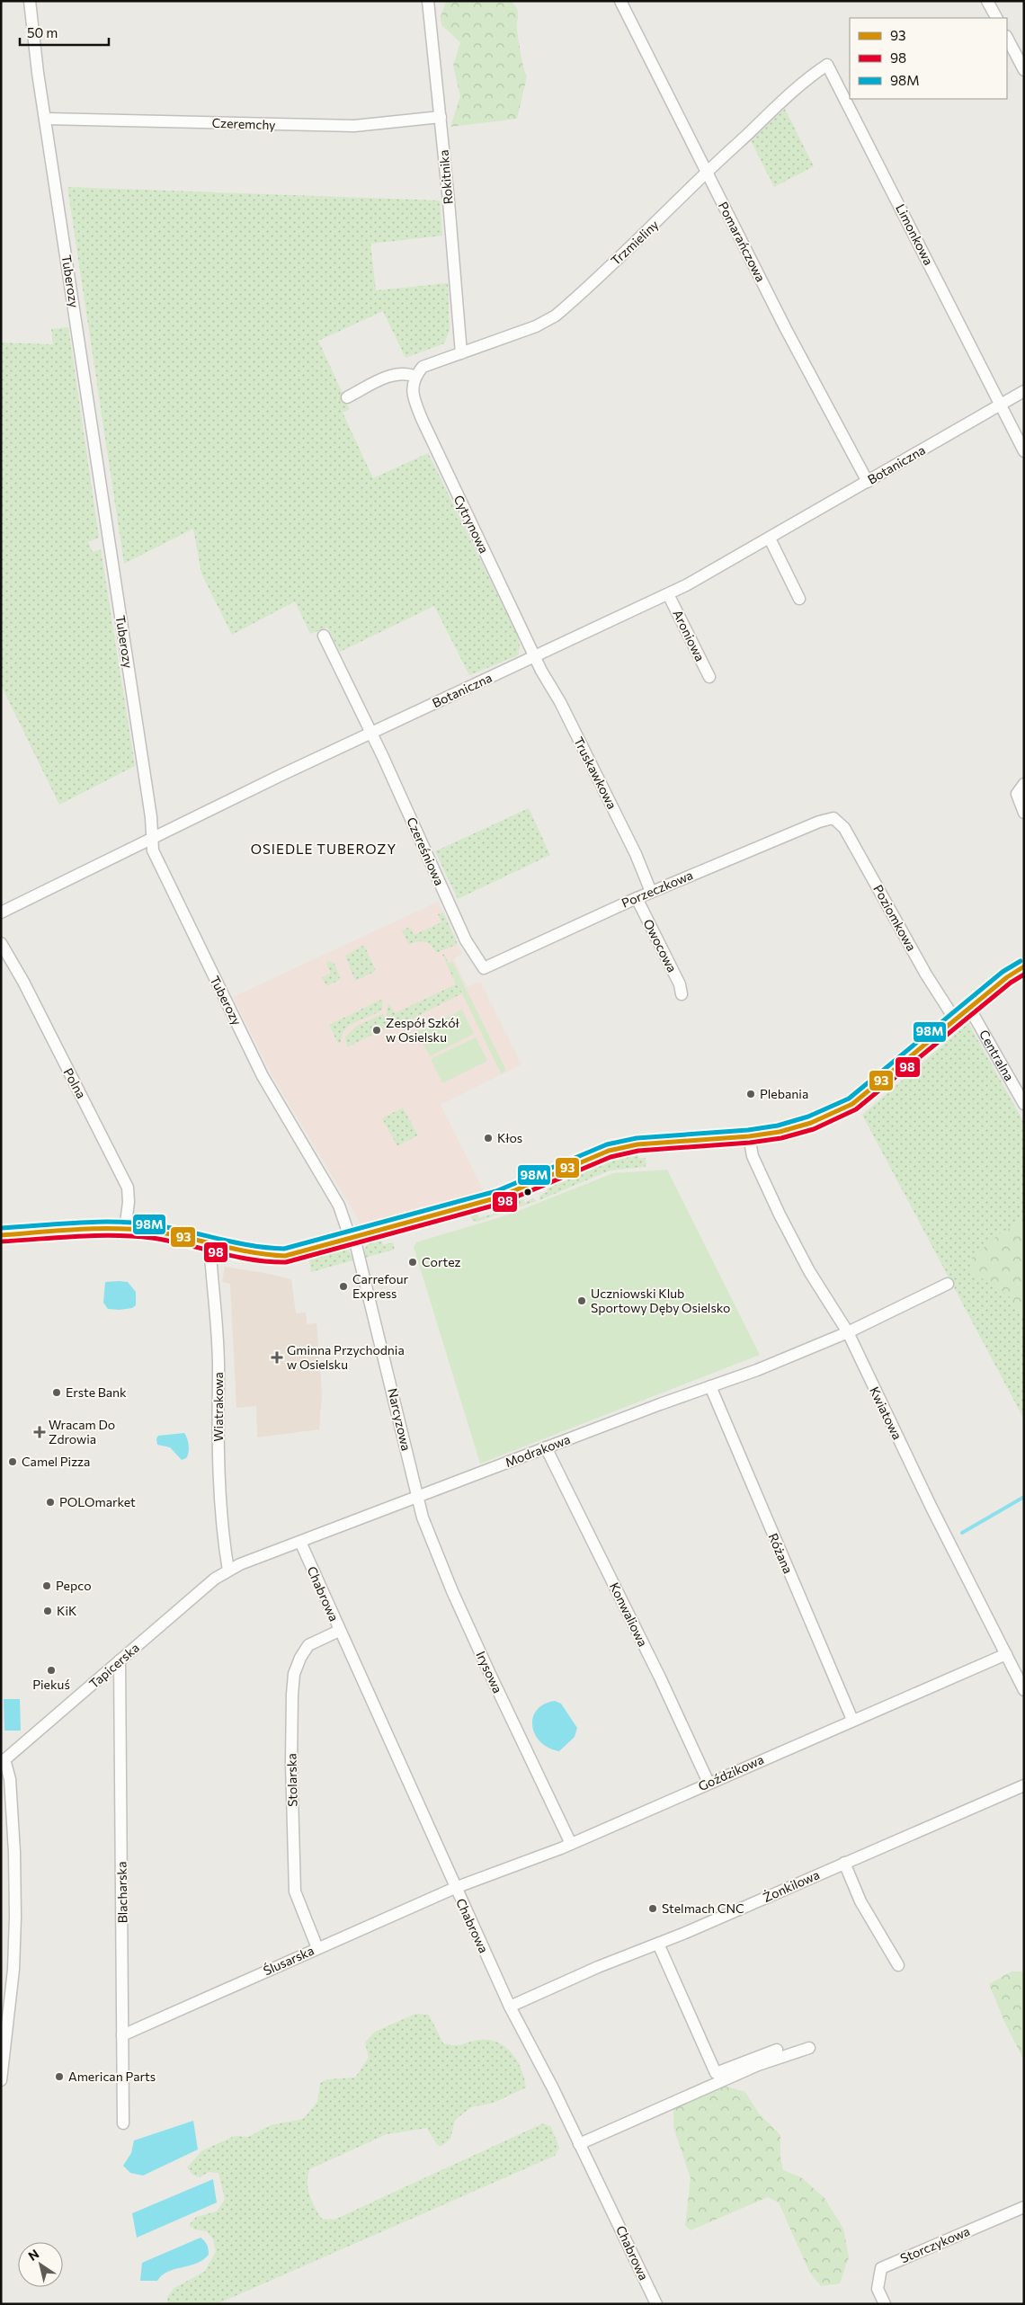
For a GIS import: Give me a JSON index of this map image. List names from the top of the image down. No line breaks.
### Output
{"streets":{"street":["Czeremchy","Rokitnika","Limonkowa","Pomarańczowa","Trzmieliny","Tuberozy","Botaniczna","Cytrynowa","Aroniowa","Truskawkowa","Czereśniowa","Porzeczkowa","Poziomkowa","Owocowa","Centralna","Polna","Wiatrakowa","Kwiatowa","Narcyzowa","Modrakowa","Różana","Chabrowa","Konwaliowa","Tapicerska","Irysowa","Goździkowa","Stolarska","Żonkilowa","Blacharska","Ślusarska","Storczykowa"]},"crossings":[["Czeremchy","Rokitnika"],["Czeremchy","Tuberozy"],["Rokitnika","Trzmieliny"],["Limonkowa","Trzmieliny"],["Limonkowa","Botaniczna"],["Pomarańczowa","Trzmieliny"],["Pomarańczowa","Botaniczna"],["Trzmieliny","Cytrynowa"],["Tuberozy","Botaniczna"],["Tuberozy","Narcyzowa"],["Botaniczna","Cytrynowa"],["Botaniczna","Aroniowa"],["Botaniczna","Truskawkowa"],["Botaniczna","Czereśniowa"],["Cytrynowa","Truskawkowa"],["Truskawkowa","Porzeczkowa"],["Czereśniowa","Porzeczkowa"],["Porzeczkowa","Poziomkowa"],["Porzeczkowa","Owocowa"],["Wiatrakowa","Modrakowa"],["Wiatrakowa","Tapicerska"],["Kwiatowa","Modrakowa"],["Kwiatowa","Goździkowa"],["Narcyzowa","Modrakowa"],["Narcyzowa","Irysowa"],["Modrakowa","Różana"],["Modrakowa","Chabrowa"],["Modrakowa","Konwaliowa"],["Modrakowa","Tapicerska"],["Modrakowa","Irysowa"],["Różana","Goździkowa"],["Chabrowa","Goździkowa"],["Chabrowa","Stolarska"],["Chabrowa","Żonkilowa"],["Chabrowa","Ślusarska"],["Konwaliowa","Goździkowa"],["Tapicerska","Blacharska"],["Irysowa","Goździkowa"],["Goździkowa","Ślusarska"],["Stolarska","Ślusarska"],["Blacharska","Ślusarska"]],"districts":["OSIEDLE TUBEROZY"],"places":{"other":["Zespół Szkół w Osielsku","Plebania","Kłos","Cortez","Carrefour Express","Uczniowski Klub Sportowy Dęby Osielsko","Erste Bank","Camel Pizza","POLOmarket","Pepco","KiK","Piekuś","Stelmach CNC","American Parts"],"health":["Gminna Przychodnia w Osielsku","Wracam Do Zdrowia"]},"lines":["transit line 98M","transit line 93","transit line 98"],"legend":["93","98","98M"],"scale_bar":"50 m","north":"top left"}
